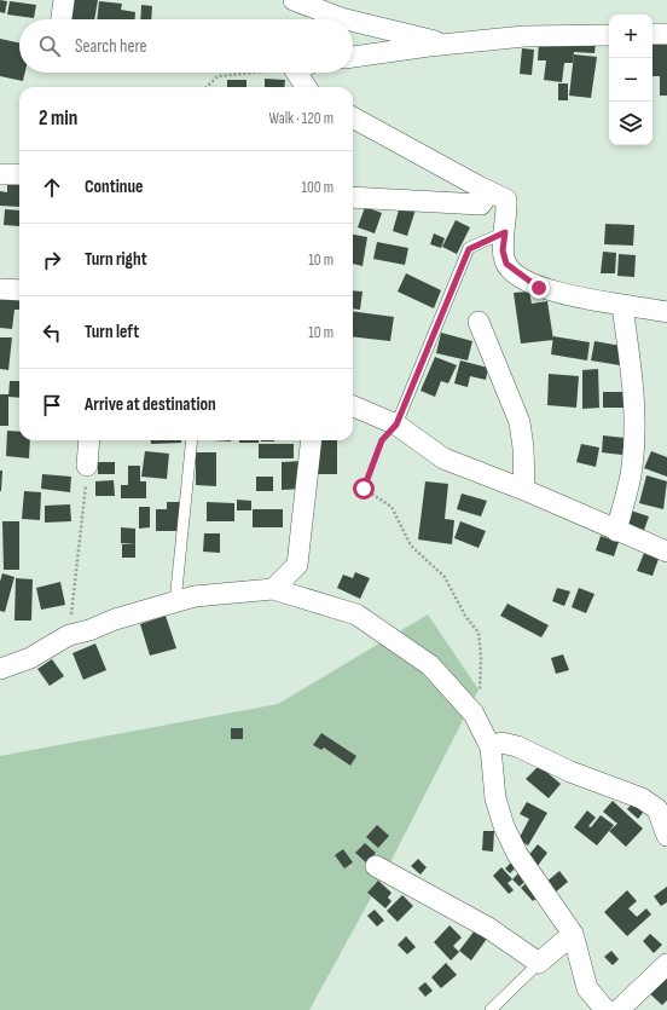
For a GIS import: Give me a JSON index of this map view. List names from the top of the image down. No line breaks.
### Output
{"page":{"map_buttons":["+","−"],"search":"Search here","heading":["2 min","Walk · 120 m"],"list":[["Continue","100 m"],["Turn right","10 m"],["Turn left","10 m"],"Arrive at destination"]}}
